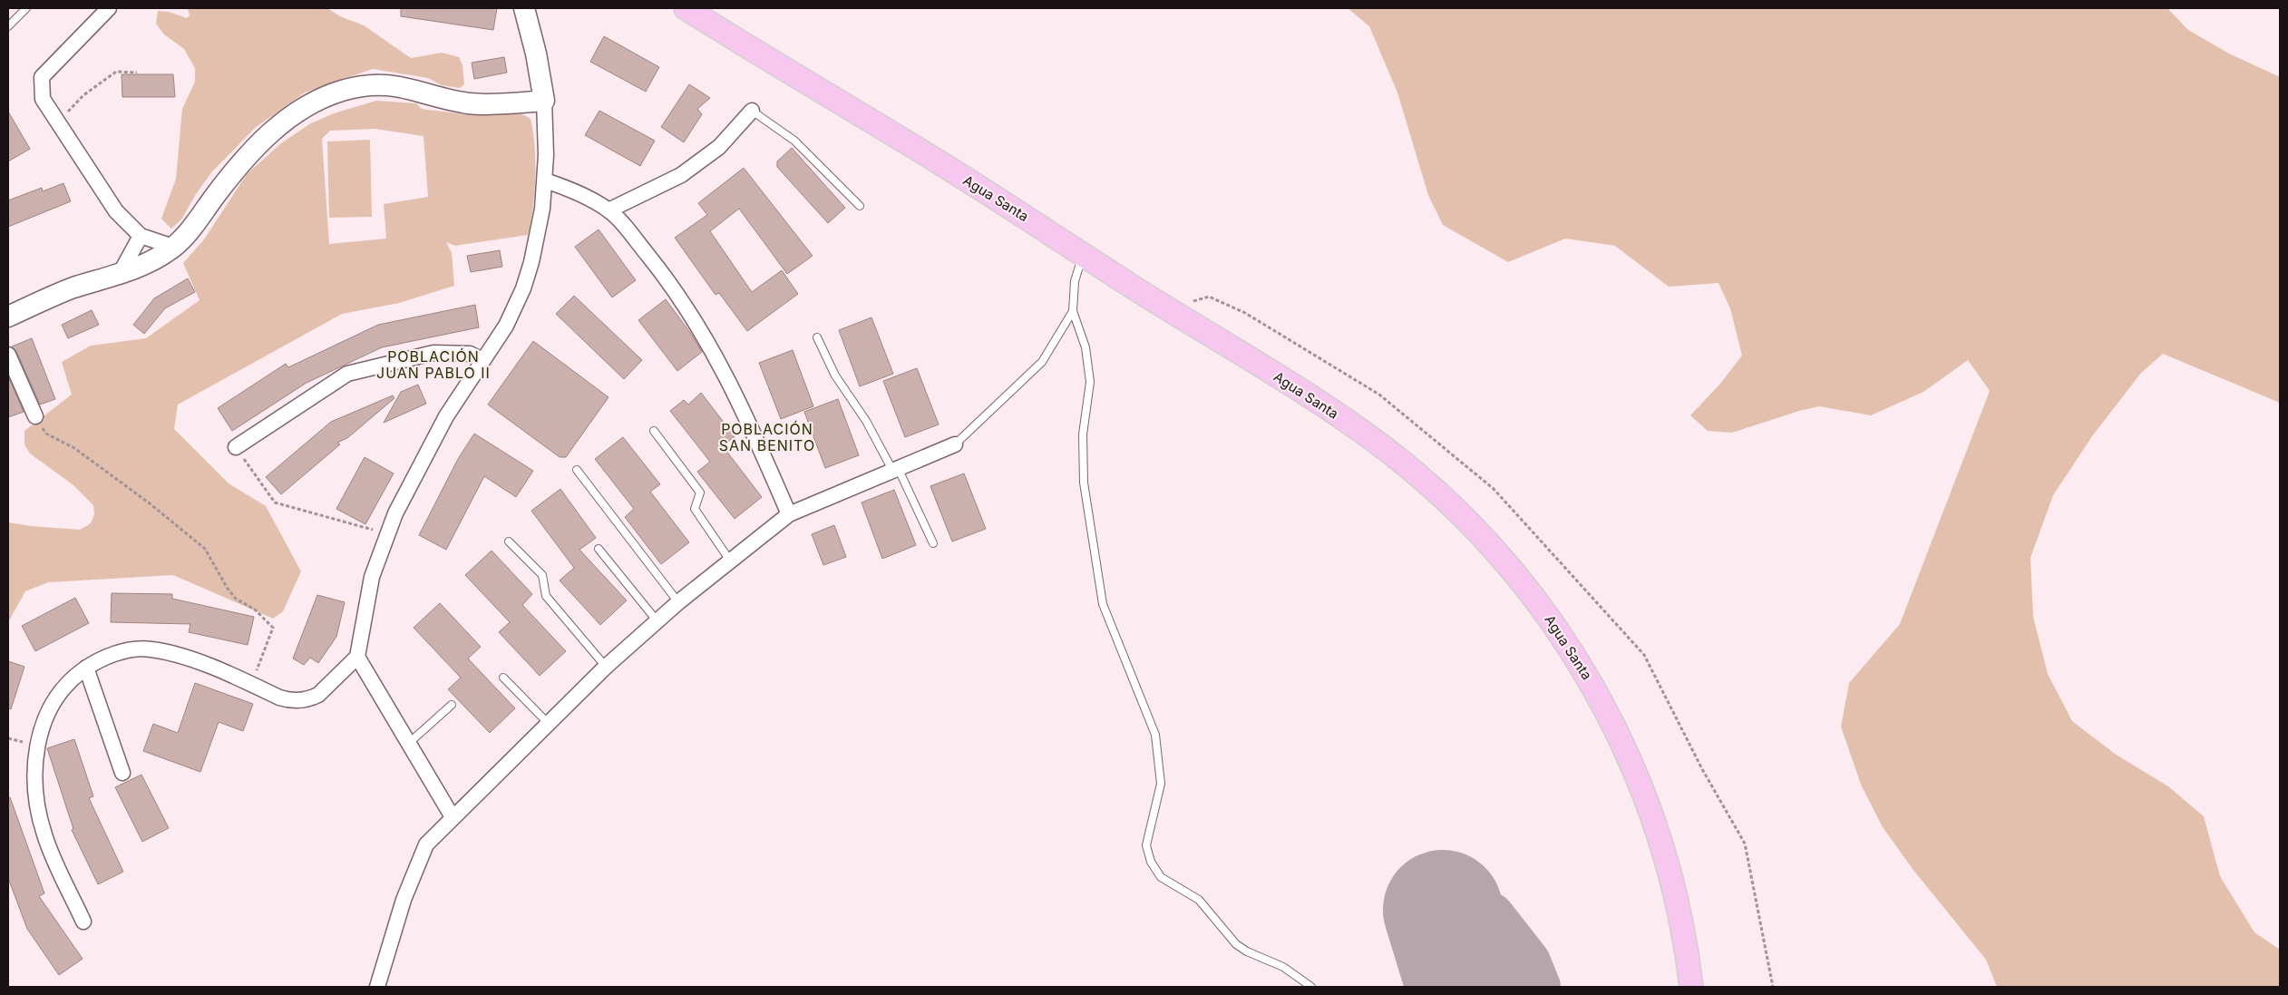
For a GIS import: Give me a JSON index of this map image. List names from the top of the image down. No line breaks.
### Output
{"streets":{"main road":["Agua Santa"]},"districts":["POBLACIÓN JUAN PABLO II","POBLACIÓN SAN BENITO"]}
